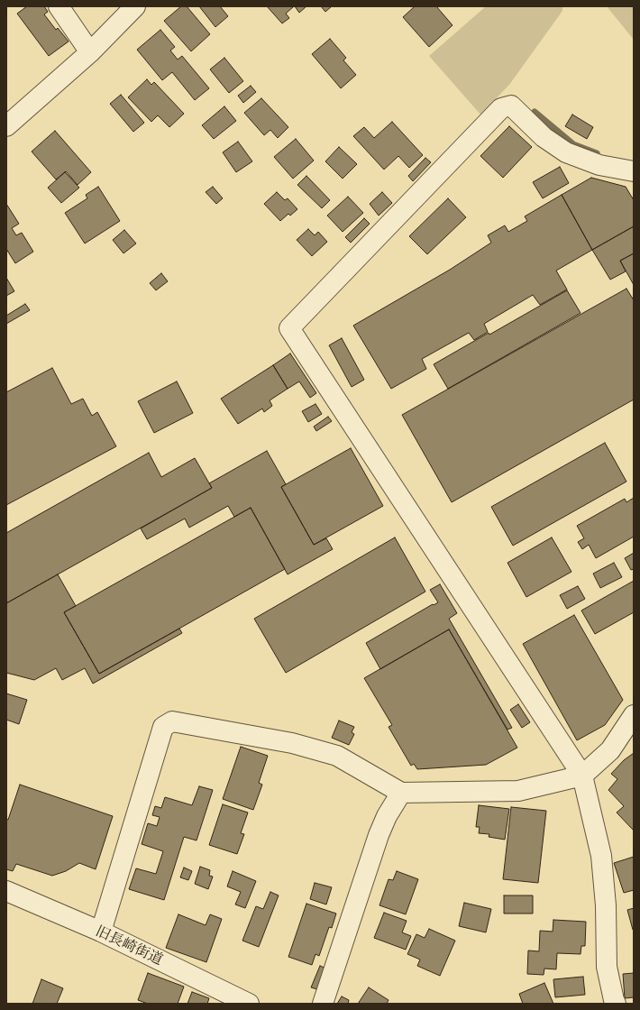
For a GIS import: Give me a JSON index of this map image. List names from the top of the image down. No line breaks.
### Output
{"streets":{"street":["旧長崎街道"]}}
